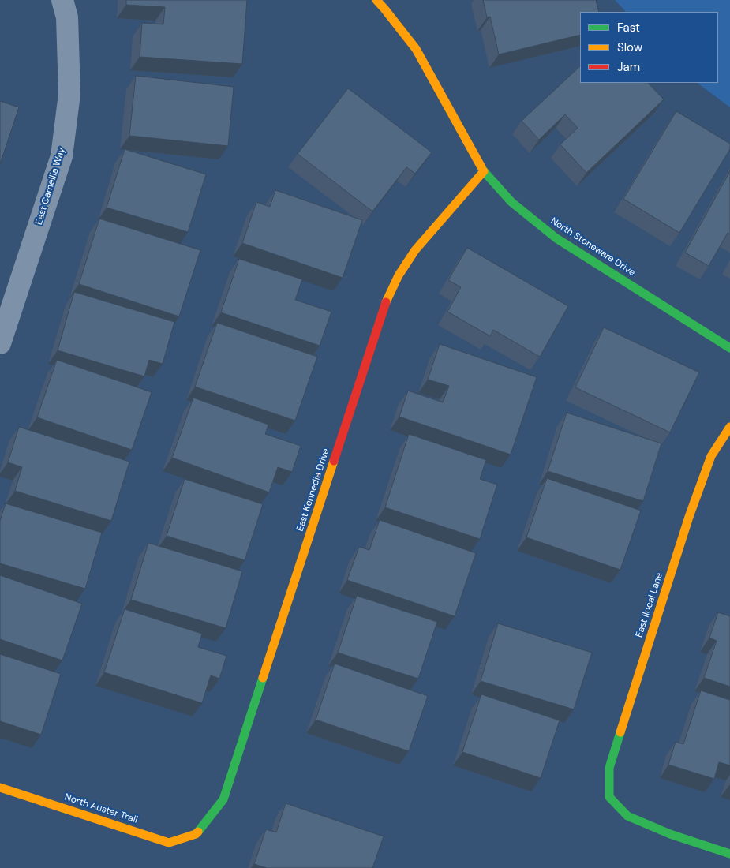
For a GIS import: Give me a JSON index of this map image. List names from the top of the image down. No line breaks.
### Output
{"streets":{"street":["East Camellia Way","North Stoneware Drive","East Kennedia Drive","East Ilocal Lane","North Auster Trail"]},"crossings":[["North Stoneware Drive","East Kennedia Drive"],["East Kennedia Drive","North Auster Trail"]],"legend":["Fast","Slow","Jam"]}
